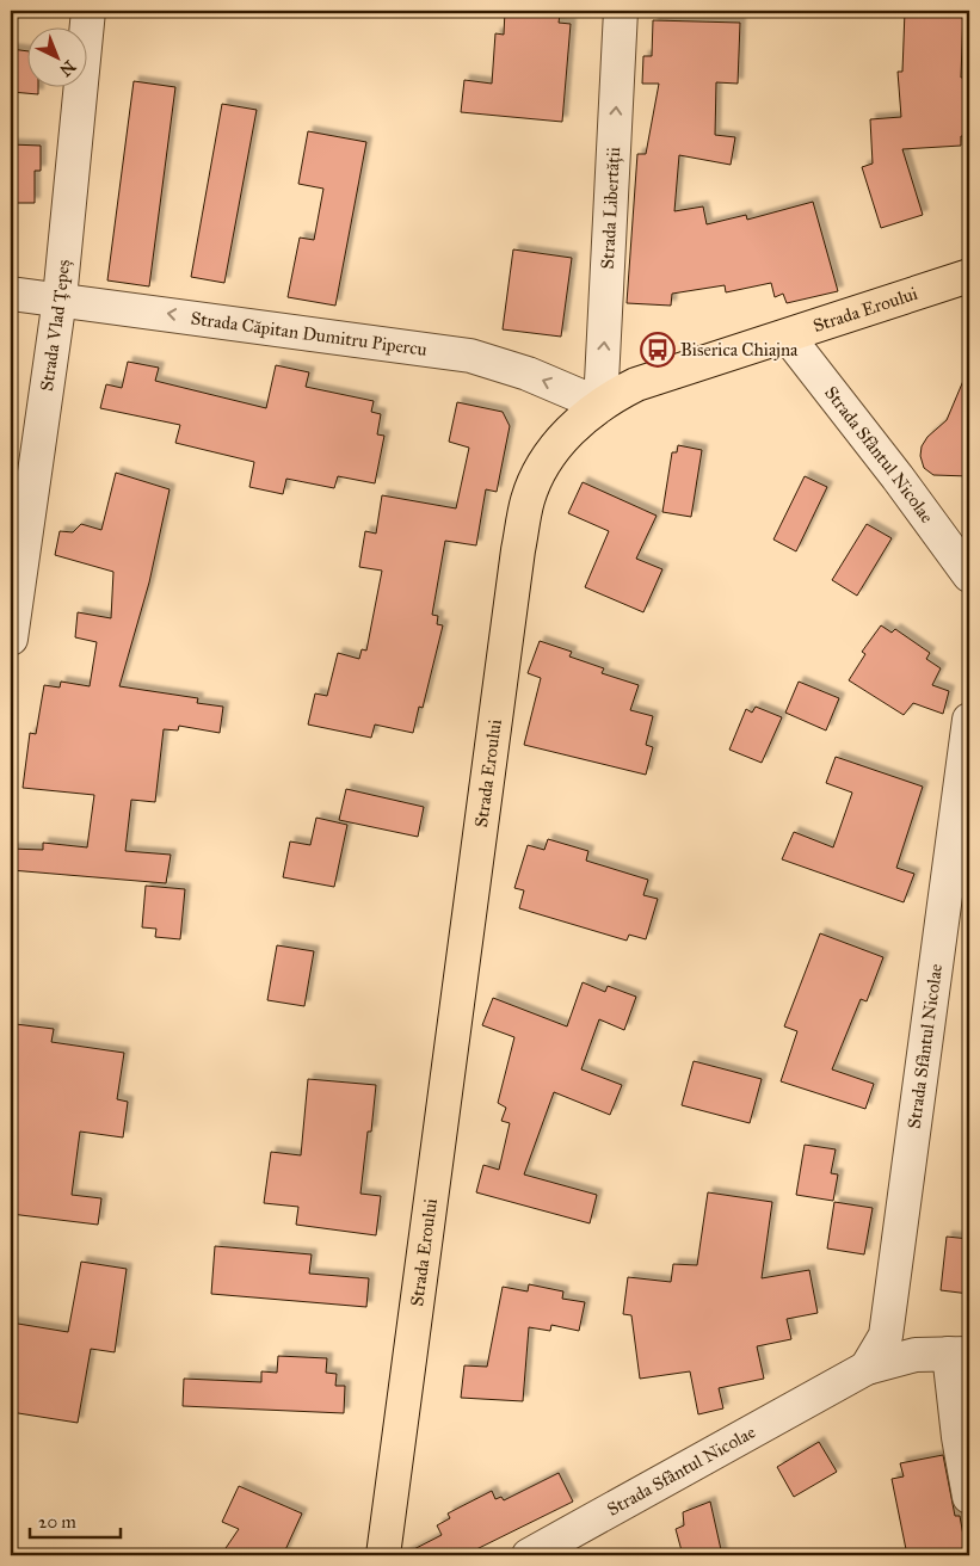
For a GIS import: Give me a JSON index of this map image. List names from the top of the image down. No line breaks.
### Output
{"streets":{"main road":["Strada Eroului"],"street":["Strada Libertății","Strada Vlad Țepeș","Strada Căpitan Dumitru Pipercu","Strada Sfântul Nicolae"]},"crossings":[["Strada Libertății","Strada Eroului"],["Strada Libertății","Strada Căpitan Dumitru Pipercu"],["Strada Eroului","Strada Căpitan Dumitru Pipercu"],["Strada Eroului","Strada Sfântul Nicolae"],["Strada Vlad Țepeș","Strada Căpitan Dumitru Pipercu"]],"one_way":["Strada Libertății","Strada Căpitan Dumitru Pipercu"],"places":{"bus stop":["Biserica Chiajna"]},"scale_bar":"20 m","north":"bottom right"}
